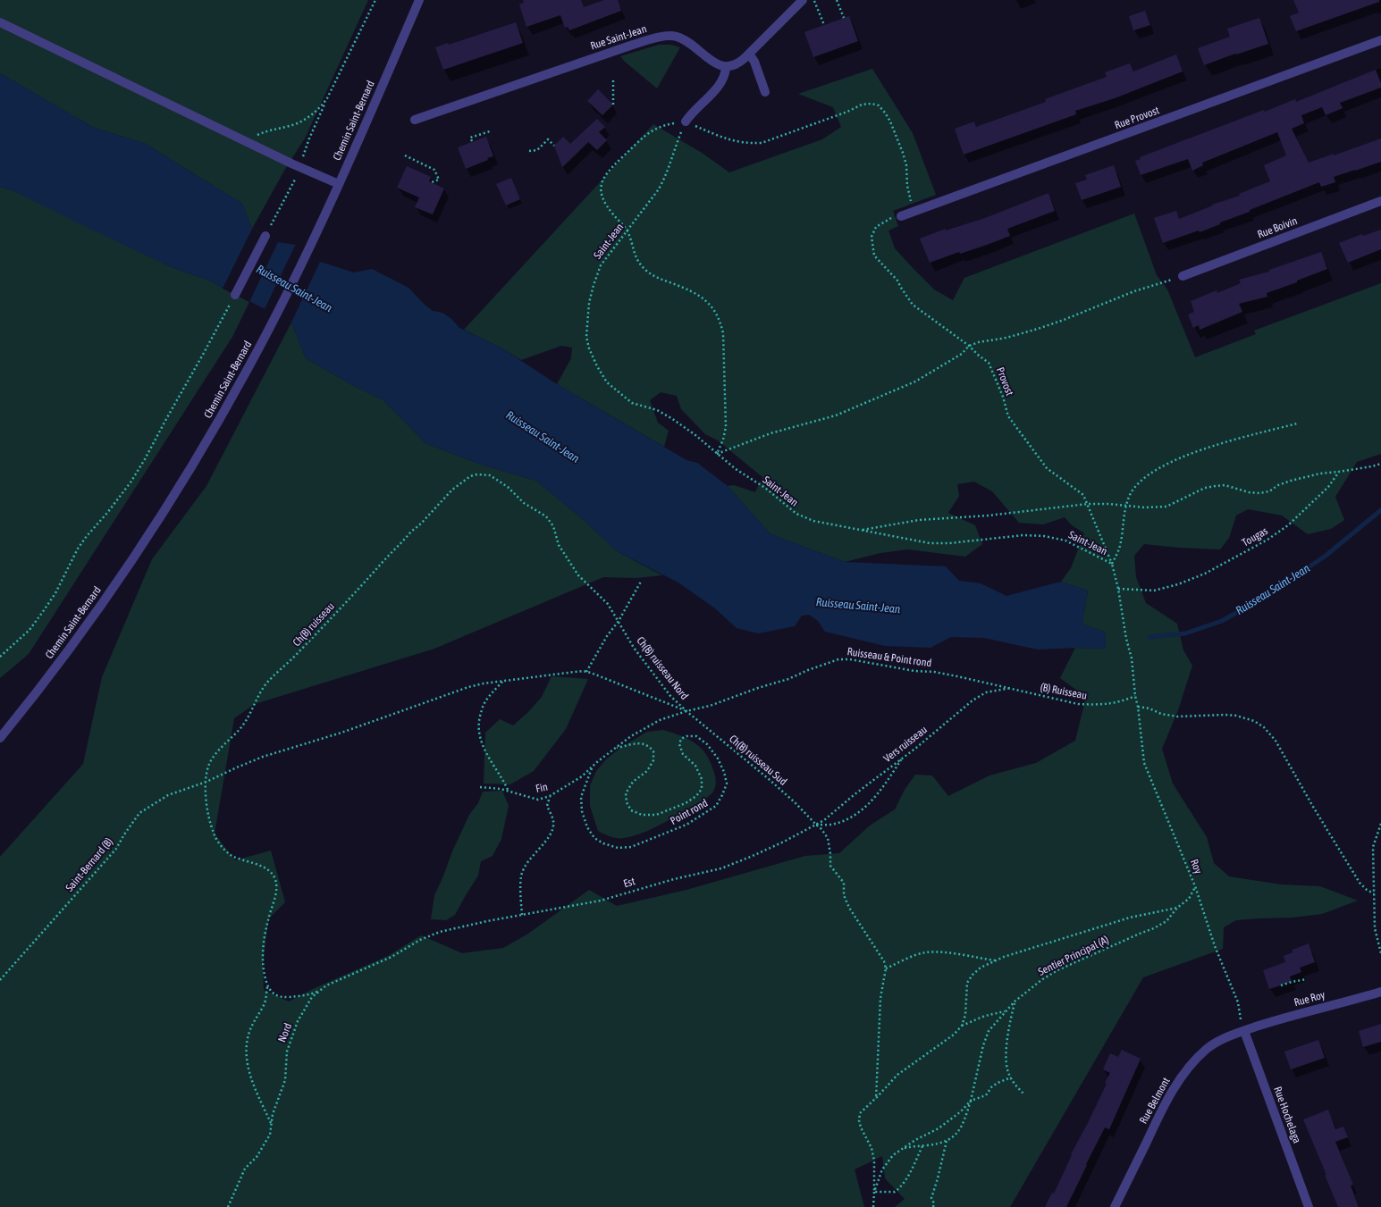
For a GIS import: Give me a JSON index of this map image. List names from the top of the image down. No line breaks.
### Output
{"streets":{"street":["Rue Saint-Jean","Rue Provost","Chemin Saint-Bernard","Rue Boivin","Rue Roy","Rue Belmont","Rue Hochelaga"],"path":["Saint-Jean","Provost","Tougas","Ch(B) ruisseau","Ruisseau & Point rond","Ch(B) ruisseau Nord","(B) Ruisseau","Vers ruisseau","Ch(B) ruisseau Sud","Fin","Point rond","Saint-Bernard (B)","Roy","Est","Sentier Principal (A)","Nord"]},"crossings":[["Rue Provost","Provost"],["Saint-Jean","Provost"],["Saint-Jean","Tougas"],["Saint-Jean","(B) Ruisseau"],["Saint-Jean","Roy"],["Ch(B) ruisseau","Ch(B) ruisseau Nord"],["Ch(B) ruisseau","Saint-Bernard (B)"],["Ruisseau & Point rond","Ch(B) ruisseau Nord"],["Ruisseau & Point rond","(B) Ruisseau"],["Ruisseau & Point rond","Vers ruisseau"],["Ruisseau & Point rond","Ch(B) ruisseau Sud"],["Ruisseau & Point rond","Fin"],["Ruisseau & Point rond","Point rond"],["Ch(B) ruisseau Nord","Ch(B) ruisseau Sud"],["(B) Ruisseau","Vers ruisseau"],["Vers ruisseau","Ch(B) ruisseau Sud"],["Vers ruisseau","Est"],["Ch(B) ruisseau Sud","Est"],["Fin","Point rond"],["Roy","Sentier Principal (A)"],["Roy","Rue Roy"],["Roy","Rue Belmont"],["Roy","Rue Hochelaga"],["Est","Nord"],["Rue Roy","Rue Belmont"],["Rue Roy","Rue Hochelaga"],["Rue Belmont","Rue Hochelaga"]],"water":["Ruisseau Saint-Jean"]}
